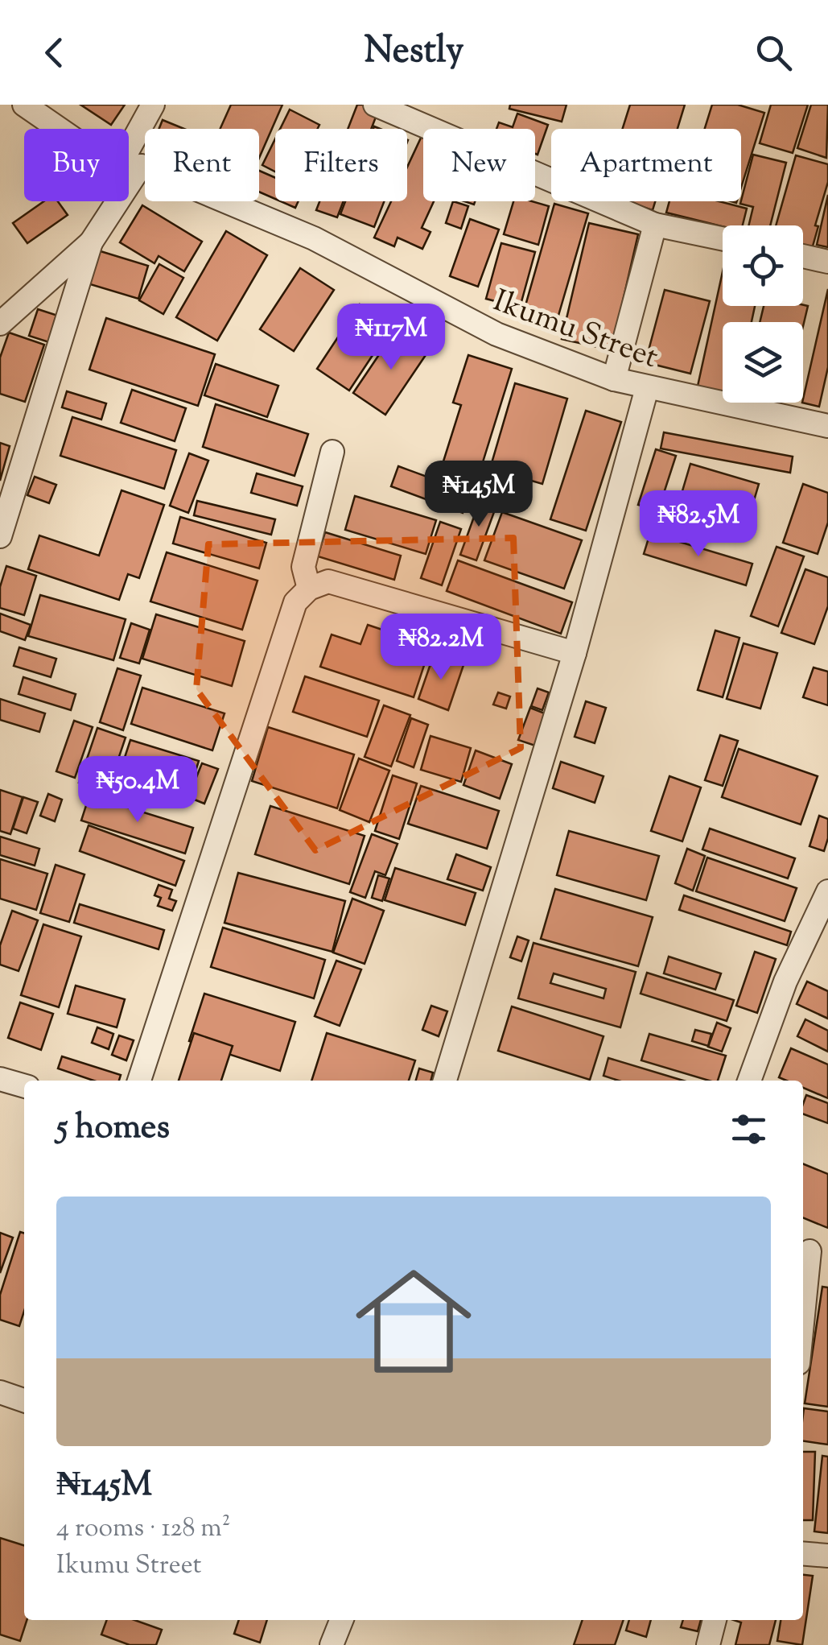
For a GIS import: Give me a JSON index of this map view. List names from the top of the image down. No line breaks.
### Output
{"streets":{"street":["Ikumu Street"]},"page":{"header":"Nestly","chip":["Buy","Rent","Filters","New","Apartment"],"price":["₦117M","₦145M","₦82.5M","₦82.2M","₦50.4M"],"heading":"5 homes","list":[{"name":"₦145M","note":"4 rooms · 128 m² · Ikumu Street"}]}}
